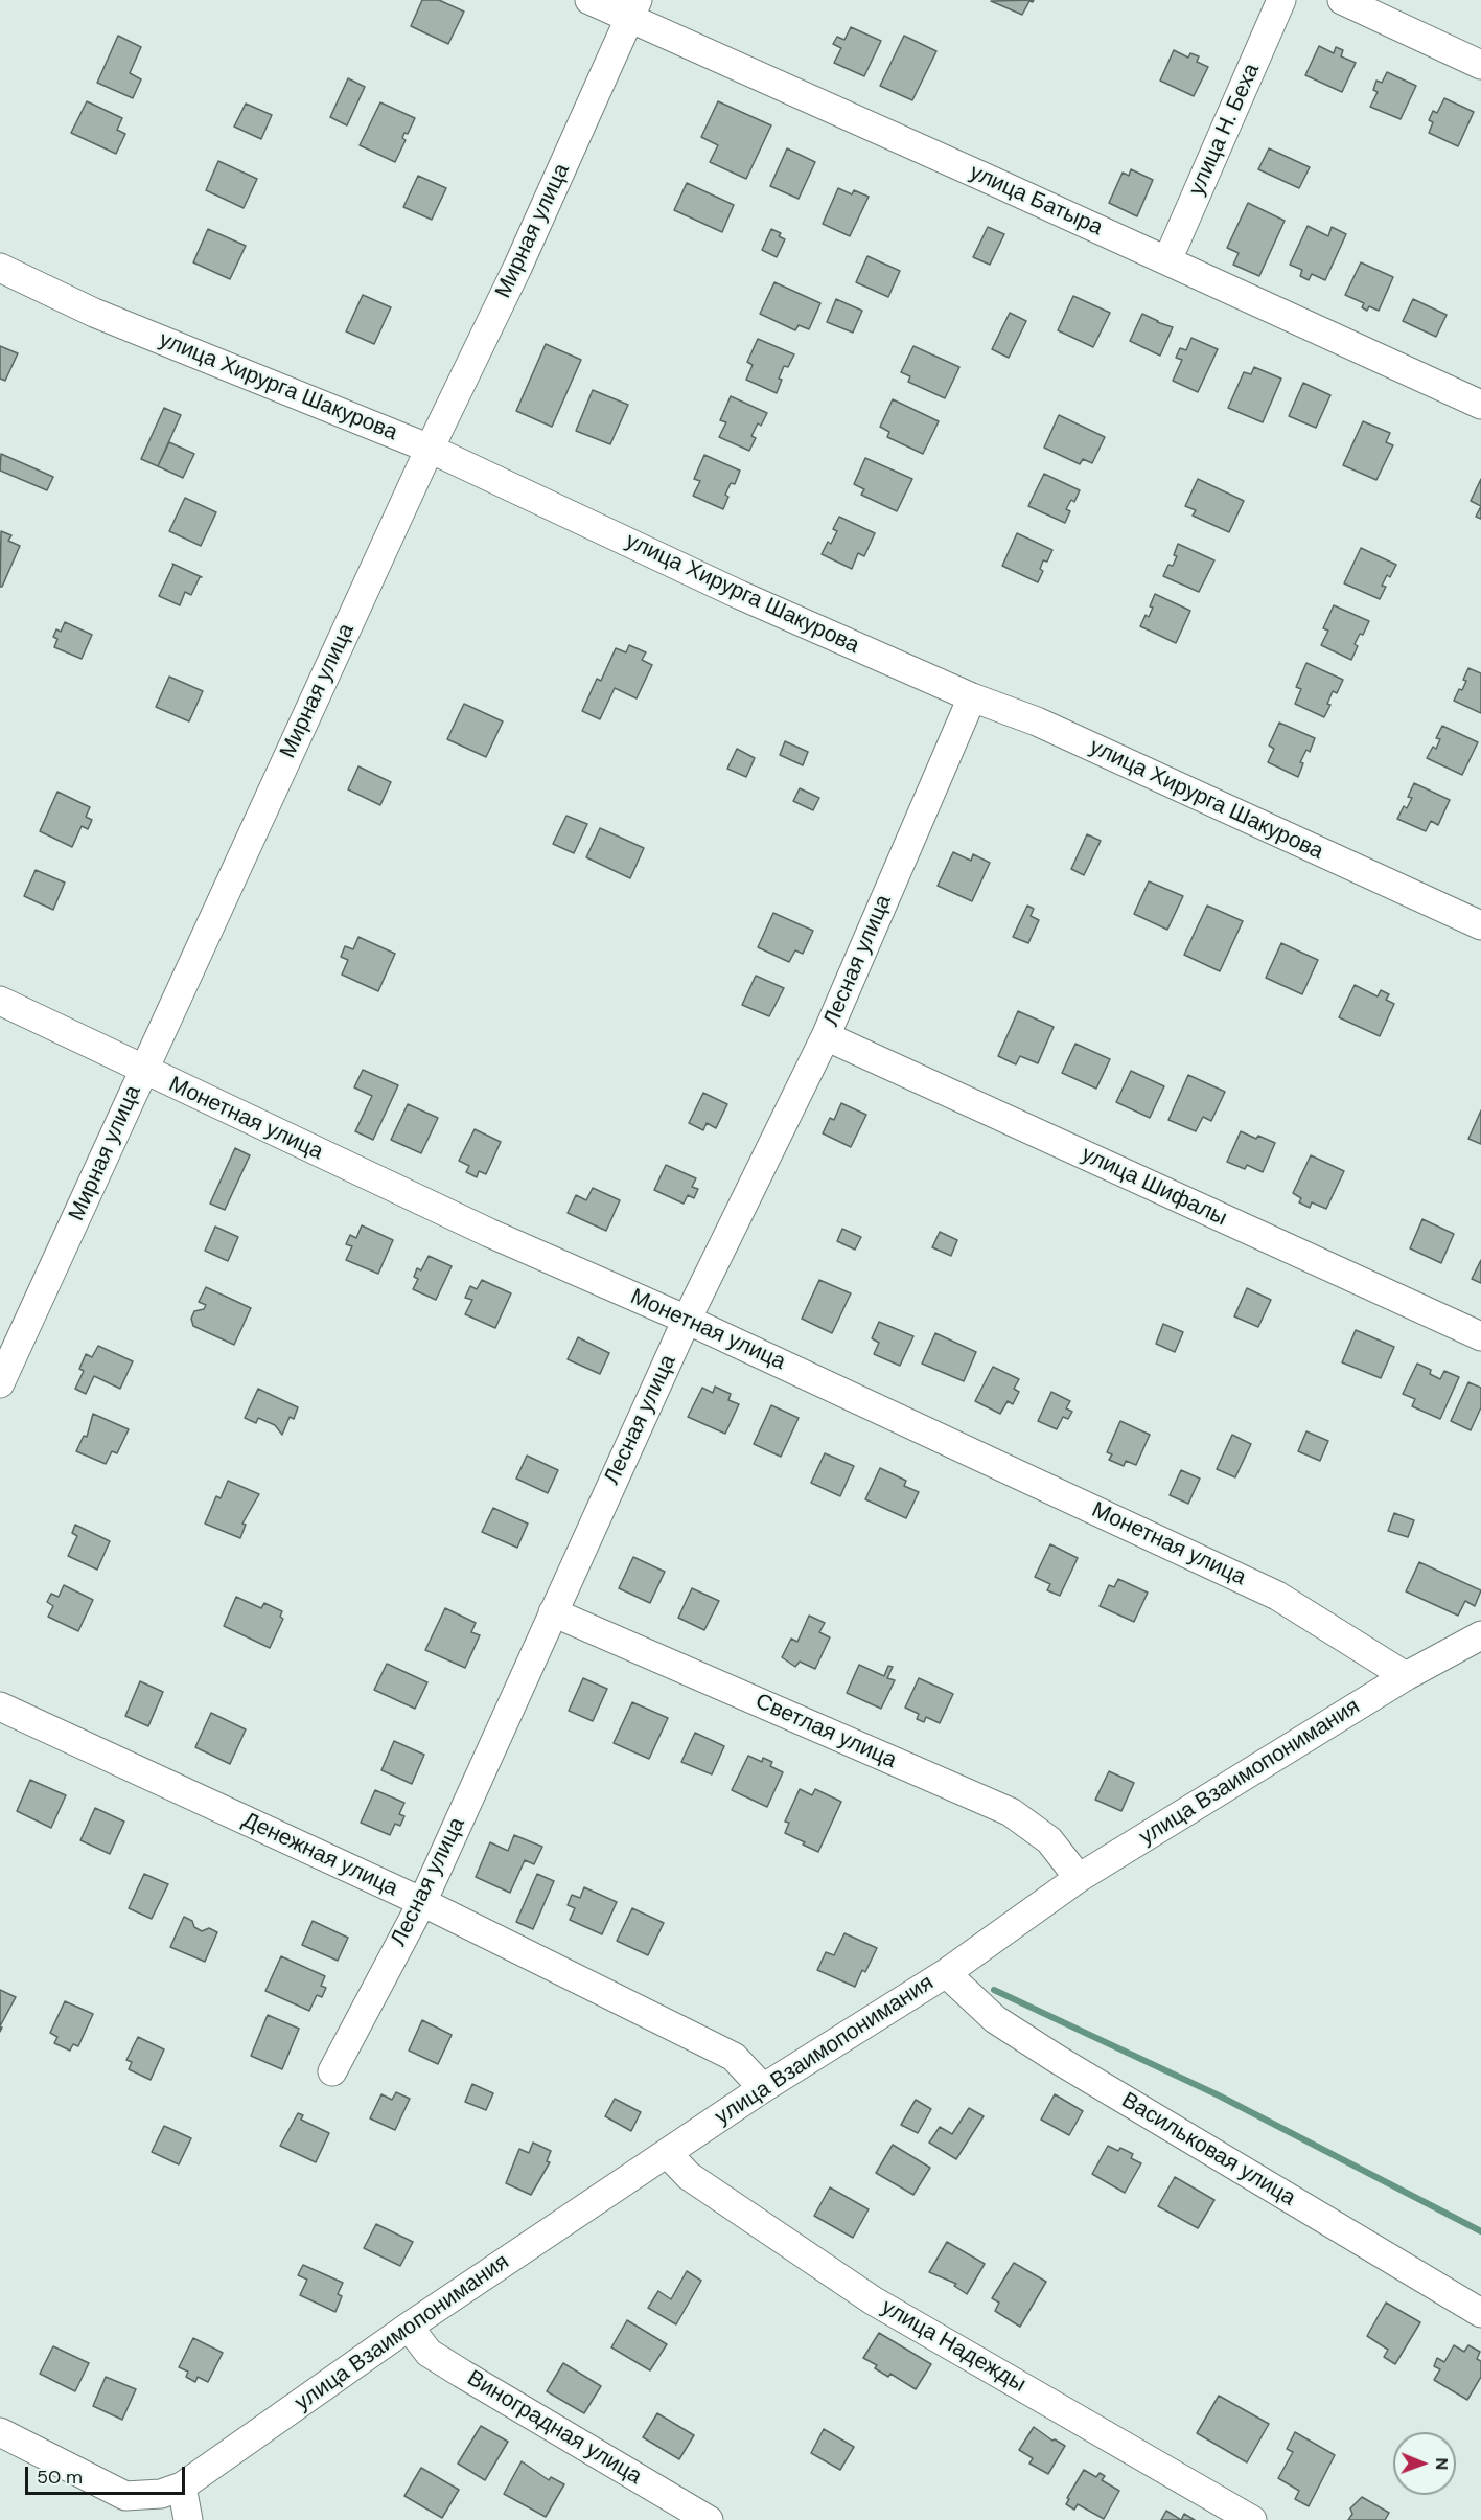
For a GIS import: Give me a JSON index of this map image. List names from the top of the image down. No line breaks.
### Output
{"streets":{"street":["улица Н. Беха","улица Батыра","Мирная улица","улица Хирурга Шакурова","Лесная улица","Монетная улица","улица Шифалы","Светлая улица","улица Взаимопонимания","Денежная улица","Васильковая улица","улица Надежды","Виноградная улица"]},"crossings":[["улица Н. Беха","улица Батыра"],["улица Батыра","Мирная улица"],["Мирная улица","улица Хирурга Шакурова"],["Мирная улица","Монетная улица"],["улица Хирурга Шакурова","Лесная улица"],["Лесная улица","Монетная улица"],["Лесная улица","улица Шифалы"],["Лесная улица","Светлая улица"],["Лесная улица","Денежная улица"],["Монетная улица","улица Взаимопонимания"],["Светлая улица","улица Взаимопонимания"],["улица Взаимопонимания","Денежная улица"],["улица Взаимопонимания","Васильковая улица"],["улица Взаимопонимания","улица Надежды"],["улица Взаимопонимания","Виноградная улица"]],"scale_bar":"50 m","north":"right"}
